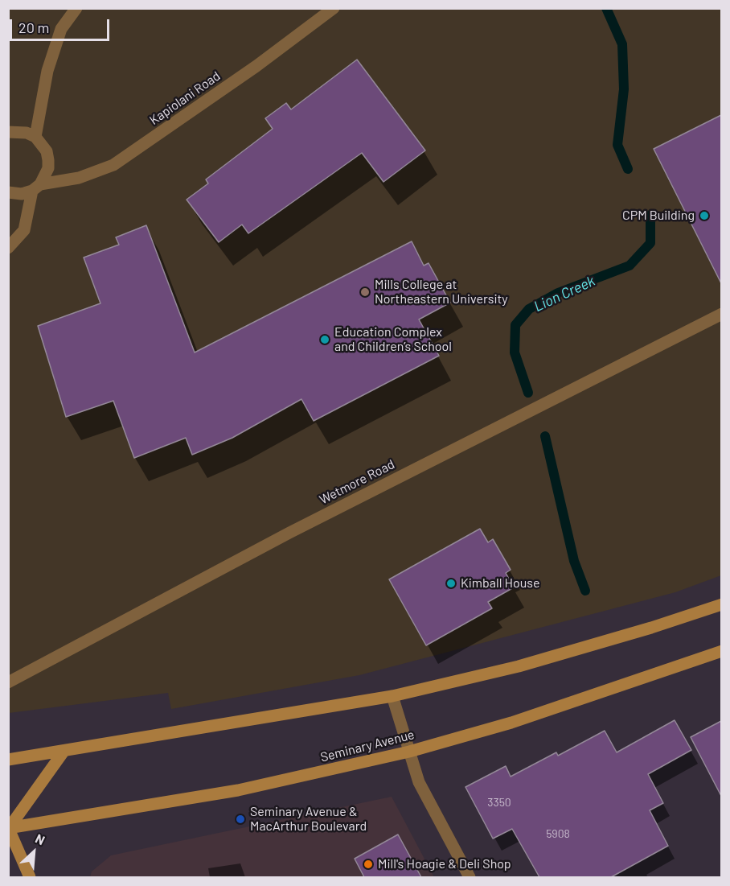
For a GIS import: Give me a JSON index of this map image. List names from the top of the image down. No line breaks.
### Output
{"streets":{"street":["Kapiolani Road","Wetmore Road","Seminary Avenue"]},"water":["Lion Creek"],"places":["CPM Building","Mills College at Northeastern University","Education Complex and Children’s School","Kimball House","Seminary Avenue & MacArthur Boulevard","Mill's Hoagie & Deli Shop"],"house_numbers":["3350","5908"],"scale_bar":"20 m","north":"top right"}
